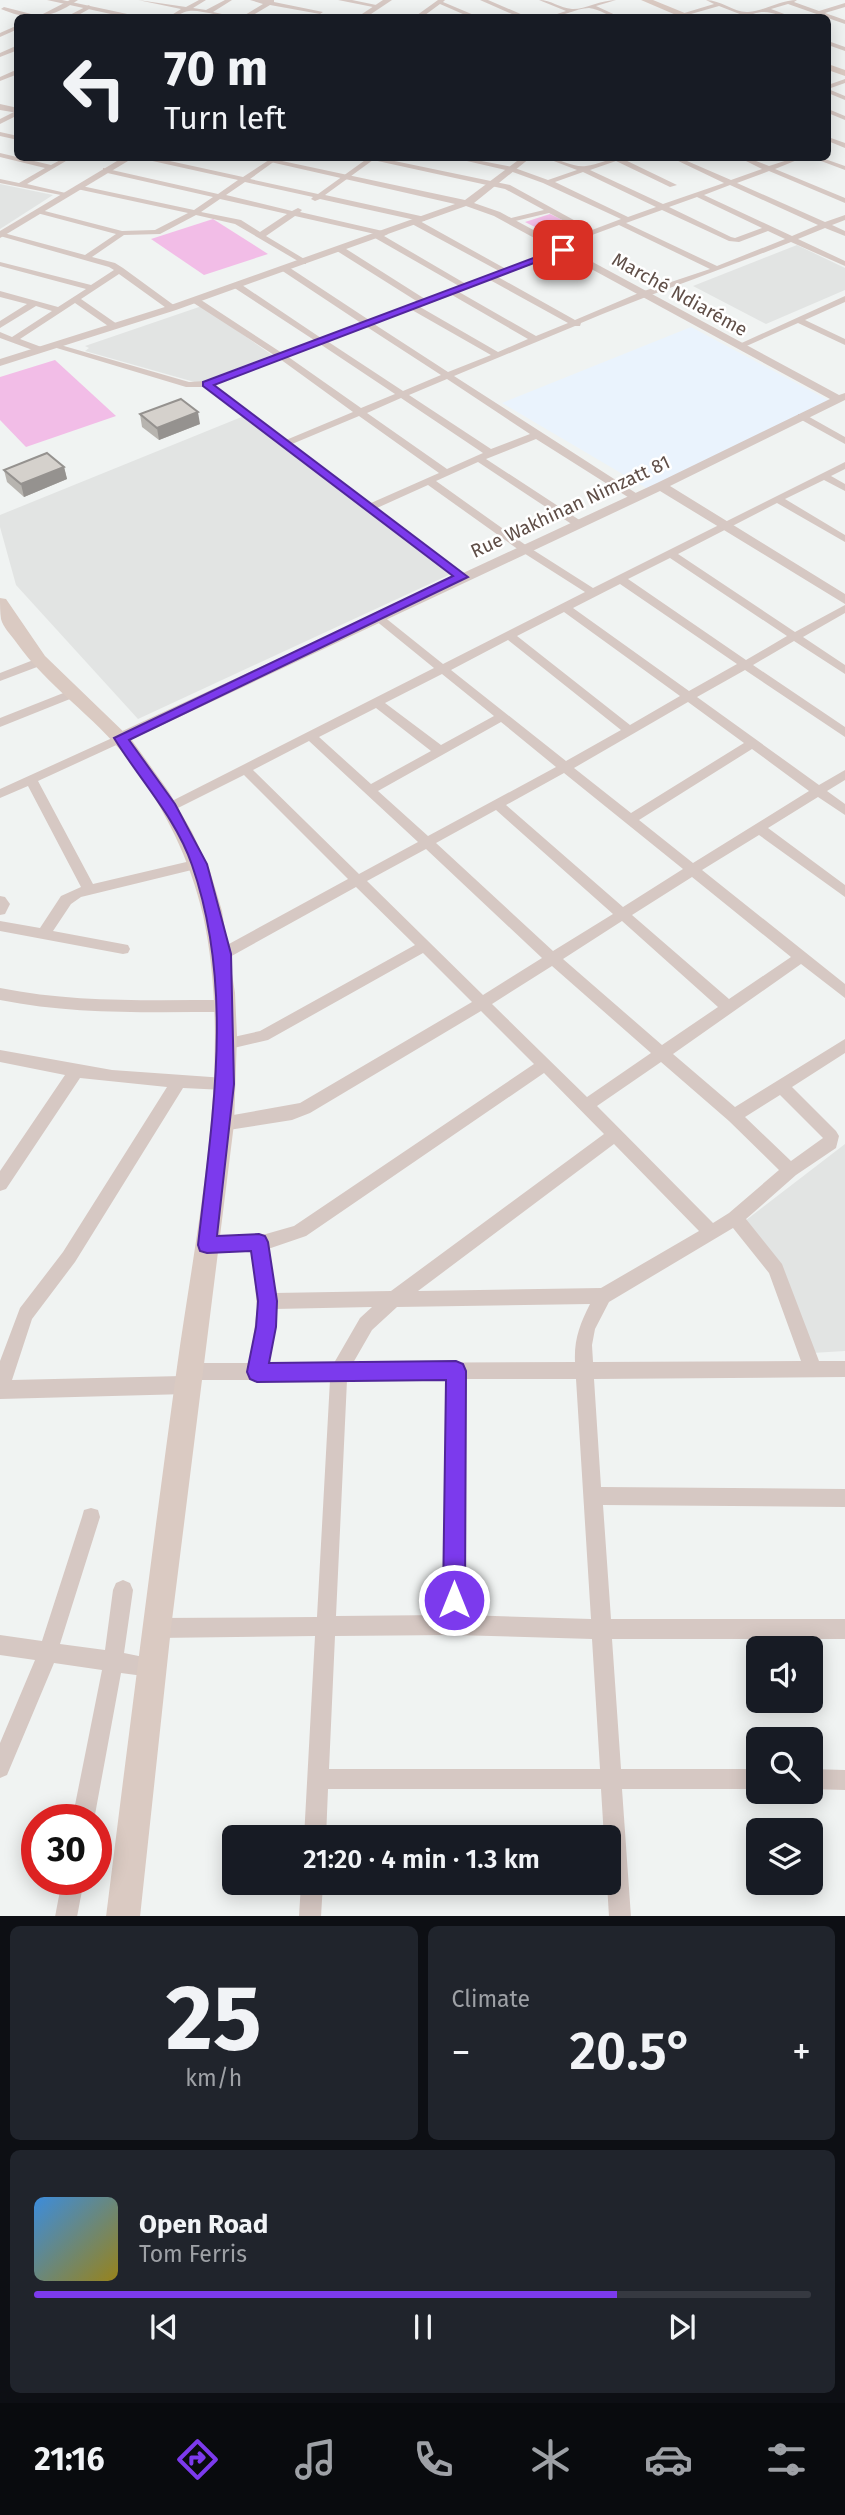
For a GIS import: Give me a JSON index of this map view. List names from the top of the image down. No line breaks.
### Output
{"streets":{"street":["Marché Ndiaréme","Rue Wakhinan Nimzatt 81"]},"crossings":[["Marché Ndiaréme","Rue Wakhinan Nimzatt 81"]],"page":{"turn":["70 m","Turn left"],"limit":"30","trip":"21:20 · 4 min · 1.3 km","tile":[["25","km/h"],"Climate"],"heat":["−","20.5°","+"],"song":["Open Road","Tom Ferris"],"tabs":"21:16"}}
